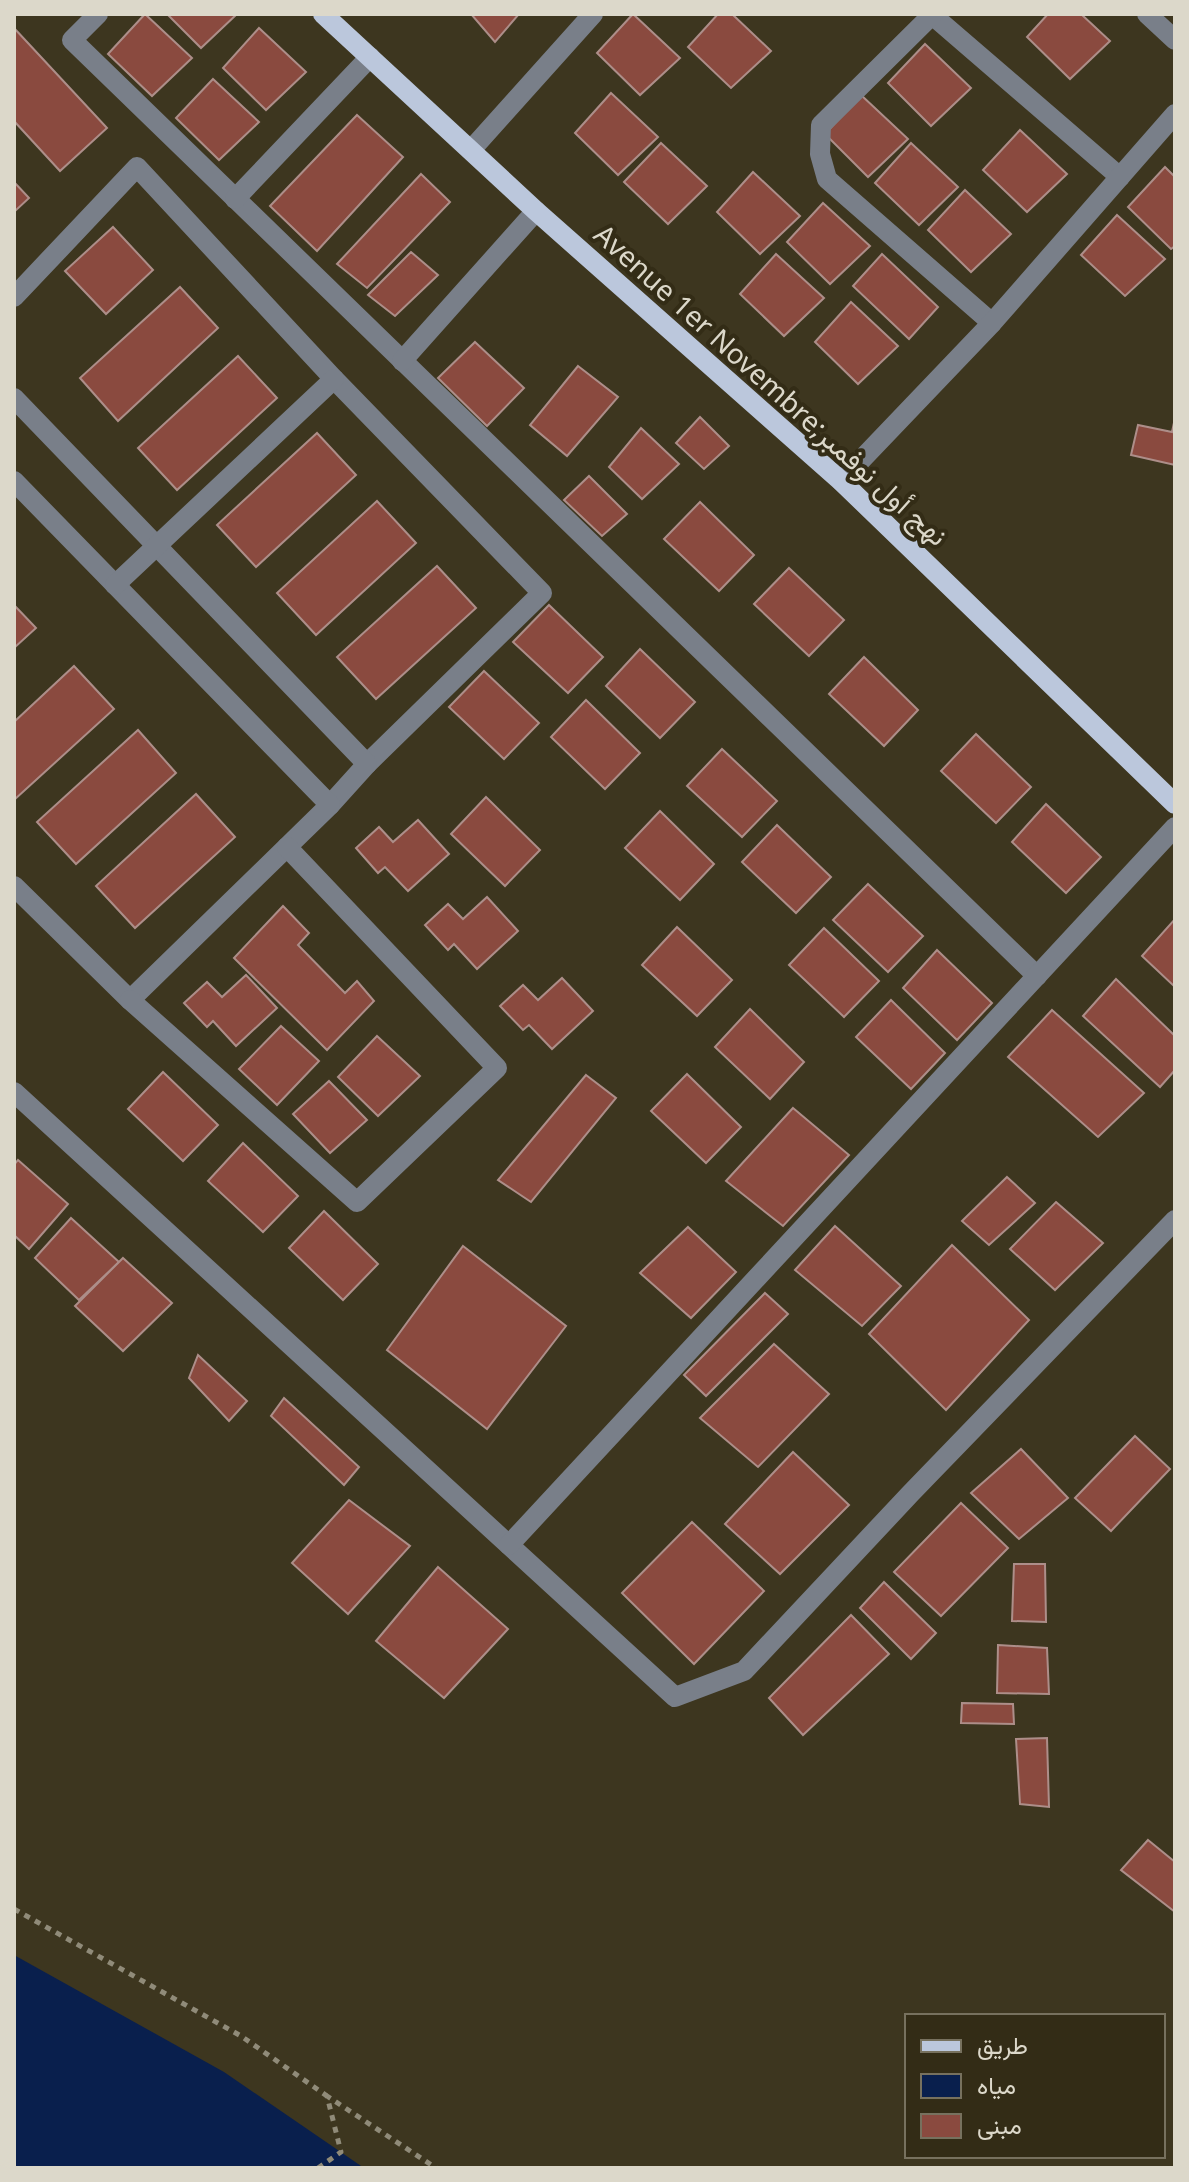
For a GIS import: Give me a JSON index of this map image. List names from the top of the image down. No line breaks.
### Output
{"streets":{"main road":["Avenue 1er Novembre;نهج أول نوفمبر"]},"legend":["طريق","مياه","مبنى"]}
